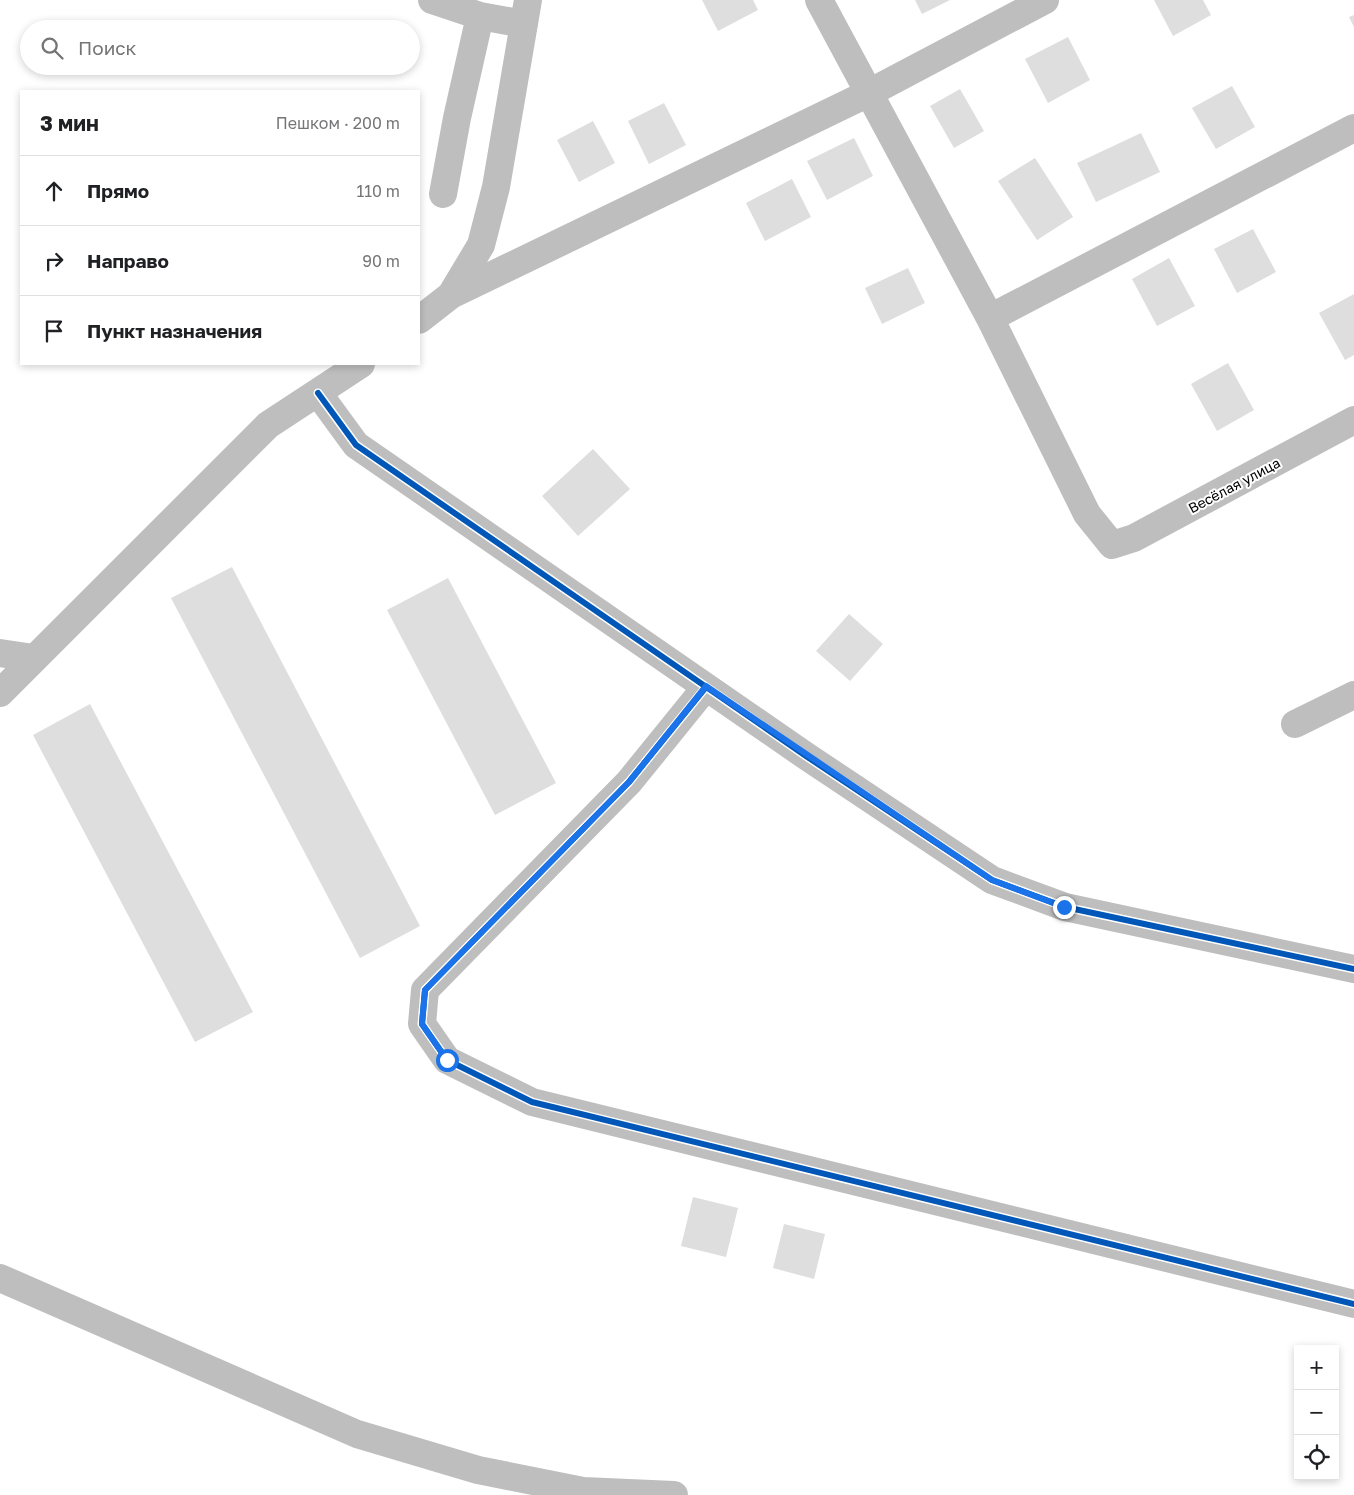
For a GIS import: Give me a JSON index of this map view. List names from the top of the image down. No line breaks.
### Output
{"streets":{"street":["Весёлая улица"]},"page":{"search":"Поиск","heading":["3 мин","Пешком · 200 m"],"list":[["Прямо","110 m"],["Направо","90 m"],"Пункт назначения"],"map_buttons":["+","−"]}}
